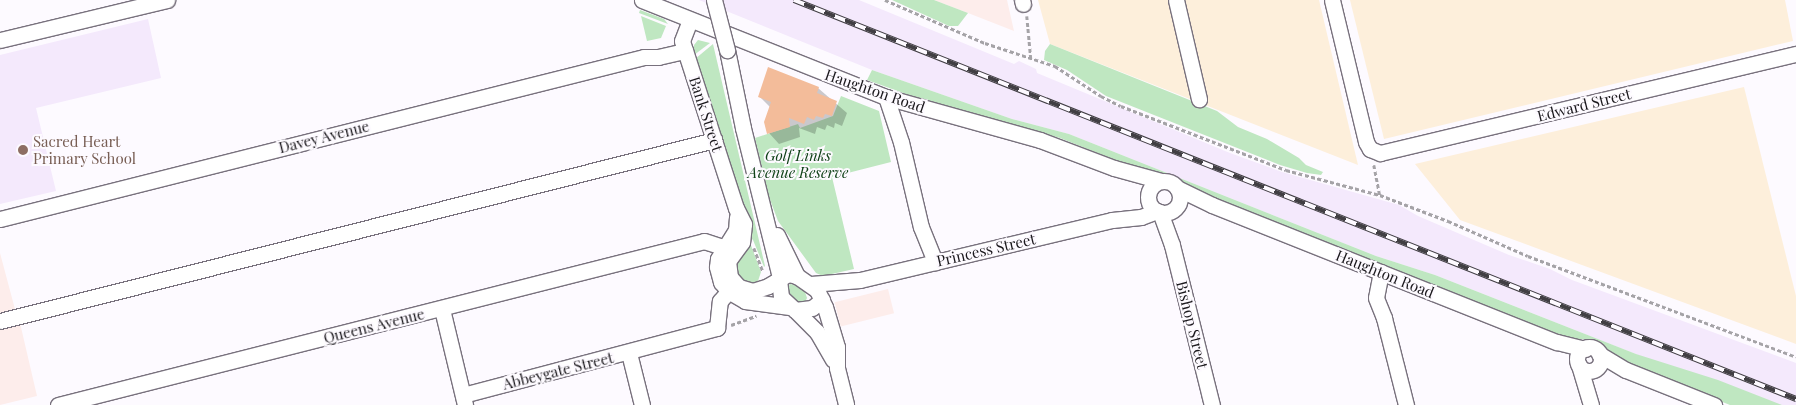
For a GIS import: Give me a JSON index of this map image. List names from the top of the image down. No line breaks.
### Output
{"streets":{"street":["Haughton Road","Edward Street","Bank Street","Davey Avenue","Princess Street","Bishop Street","Queens Avenue","Abbeygate Street"]},"crossings":[["Haughton Road","Princess Street"],["Haughton Road","Bishop Street"],["Bank Street","Davey Avenue"],["Bank Street","Queens Avenue"],["Princess Street","Bishop Street"]],"parks":["Golf Links Avenue Reserve"],"places":["Sacred Heart Primary School"]}
